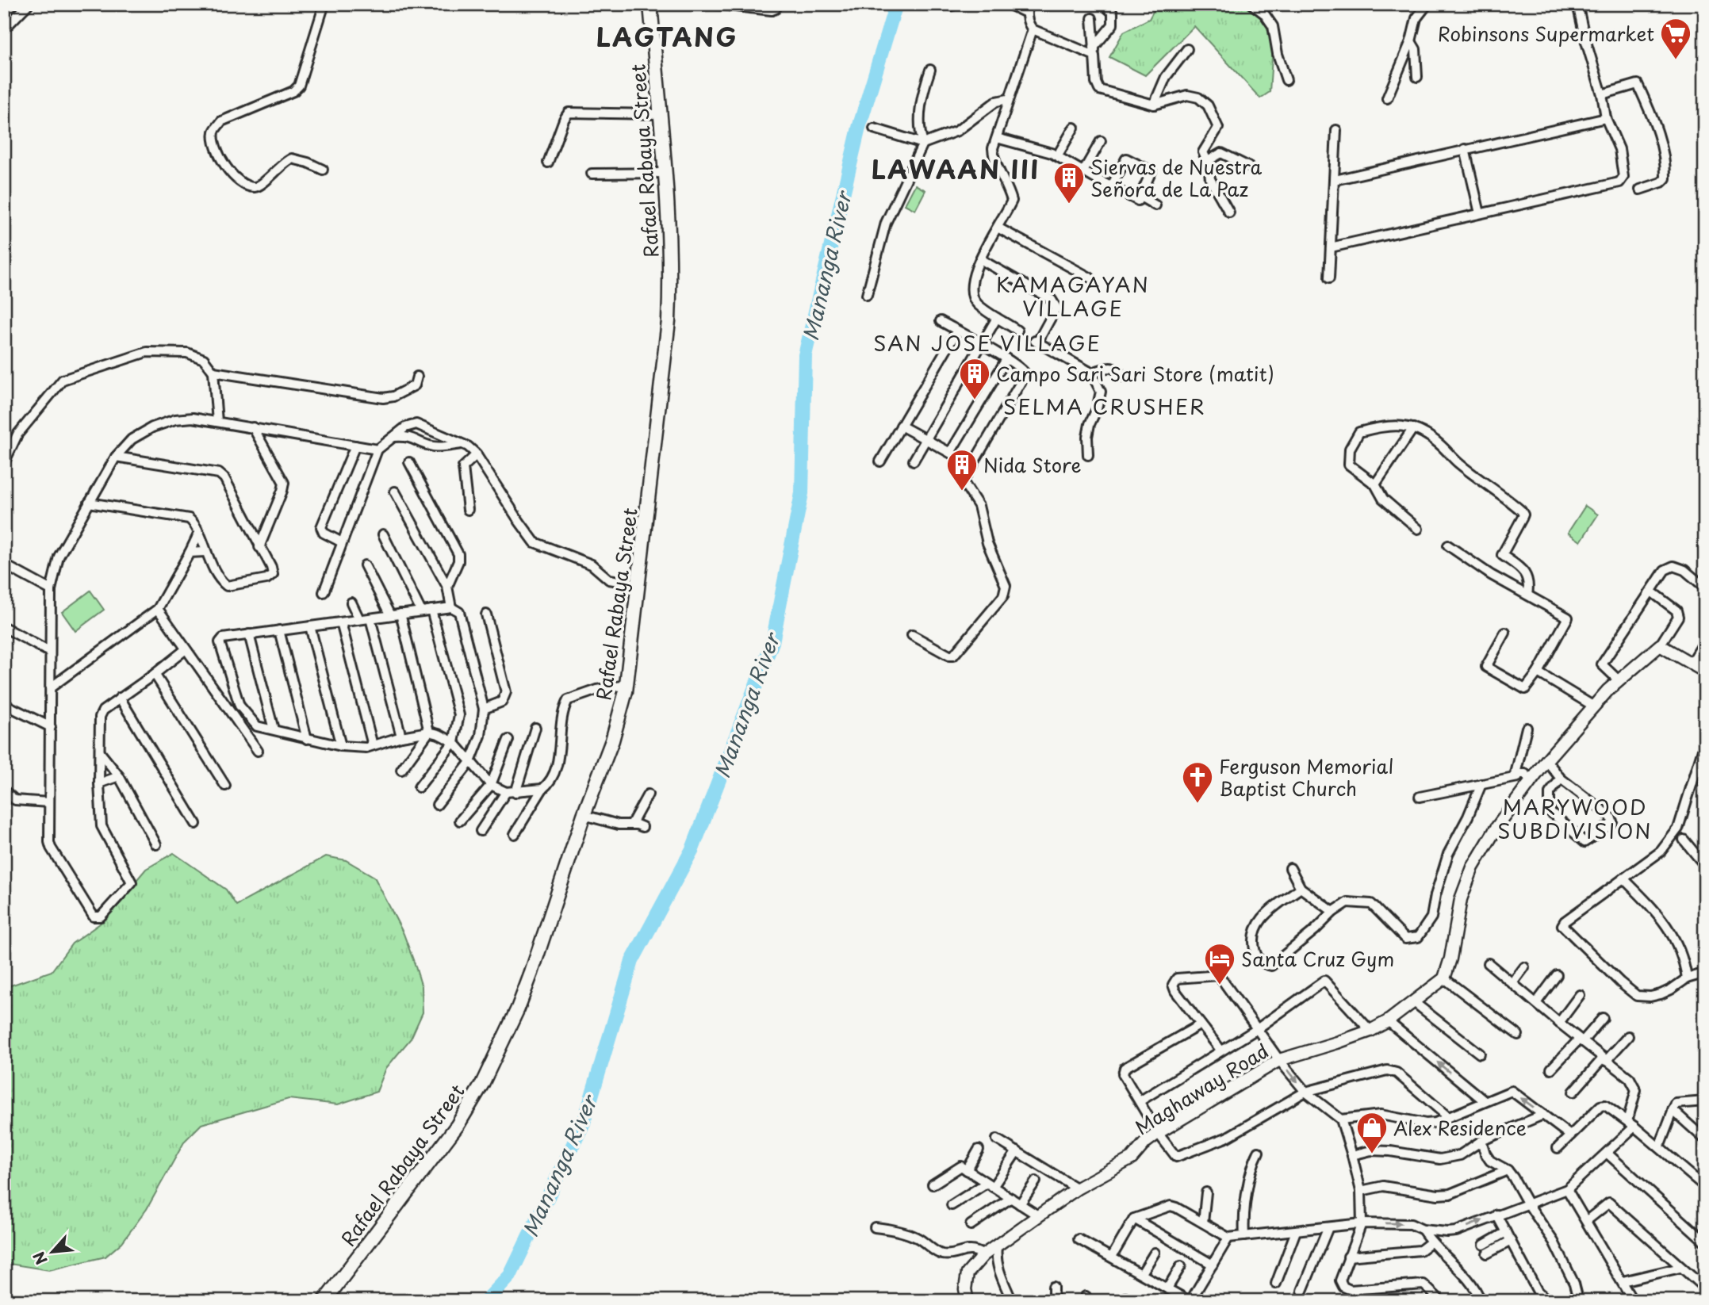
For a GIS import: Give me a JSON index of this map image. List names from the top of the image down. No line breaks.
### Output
{"streets":{"main road":["Rafael Rabaya Street"],"street":["Maghaway Road"]},"districts":["LAGTANG","LAWAAN III","KAMAGAYAN VILLAGE","SAN JOSE VILLAGE","SELMA CRUSHER","MARYWOOD SUBDIVISION"],"water":["Mananga River"],"places":{"supermarket":["Robinsons Supermarket"],"building":["Siervas de Nuestra Señora de La Paz","Campo Sari Sari Store (matit)","Nida Store"],"church":["Ferguson Memorial Baptist Church"],"hotel":["Santa Cruz Gym"],"shop":["Alex Residence"]},"north":"bottom left"}
